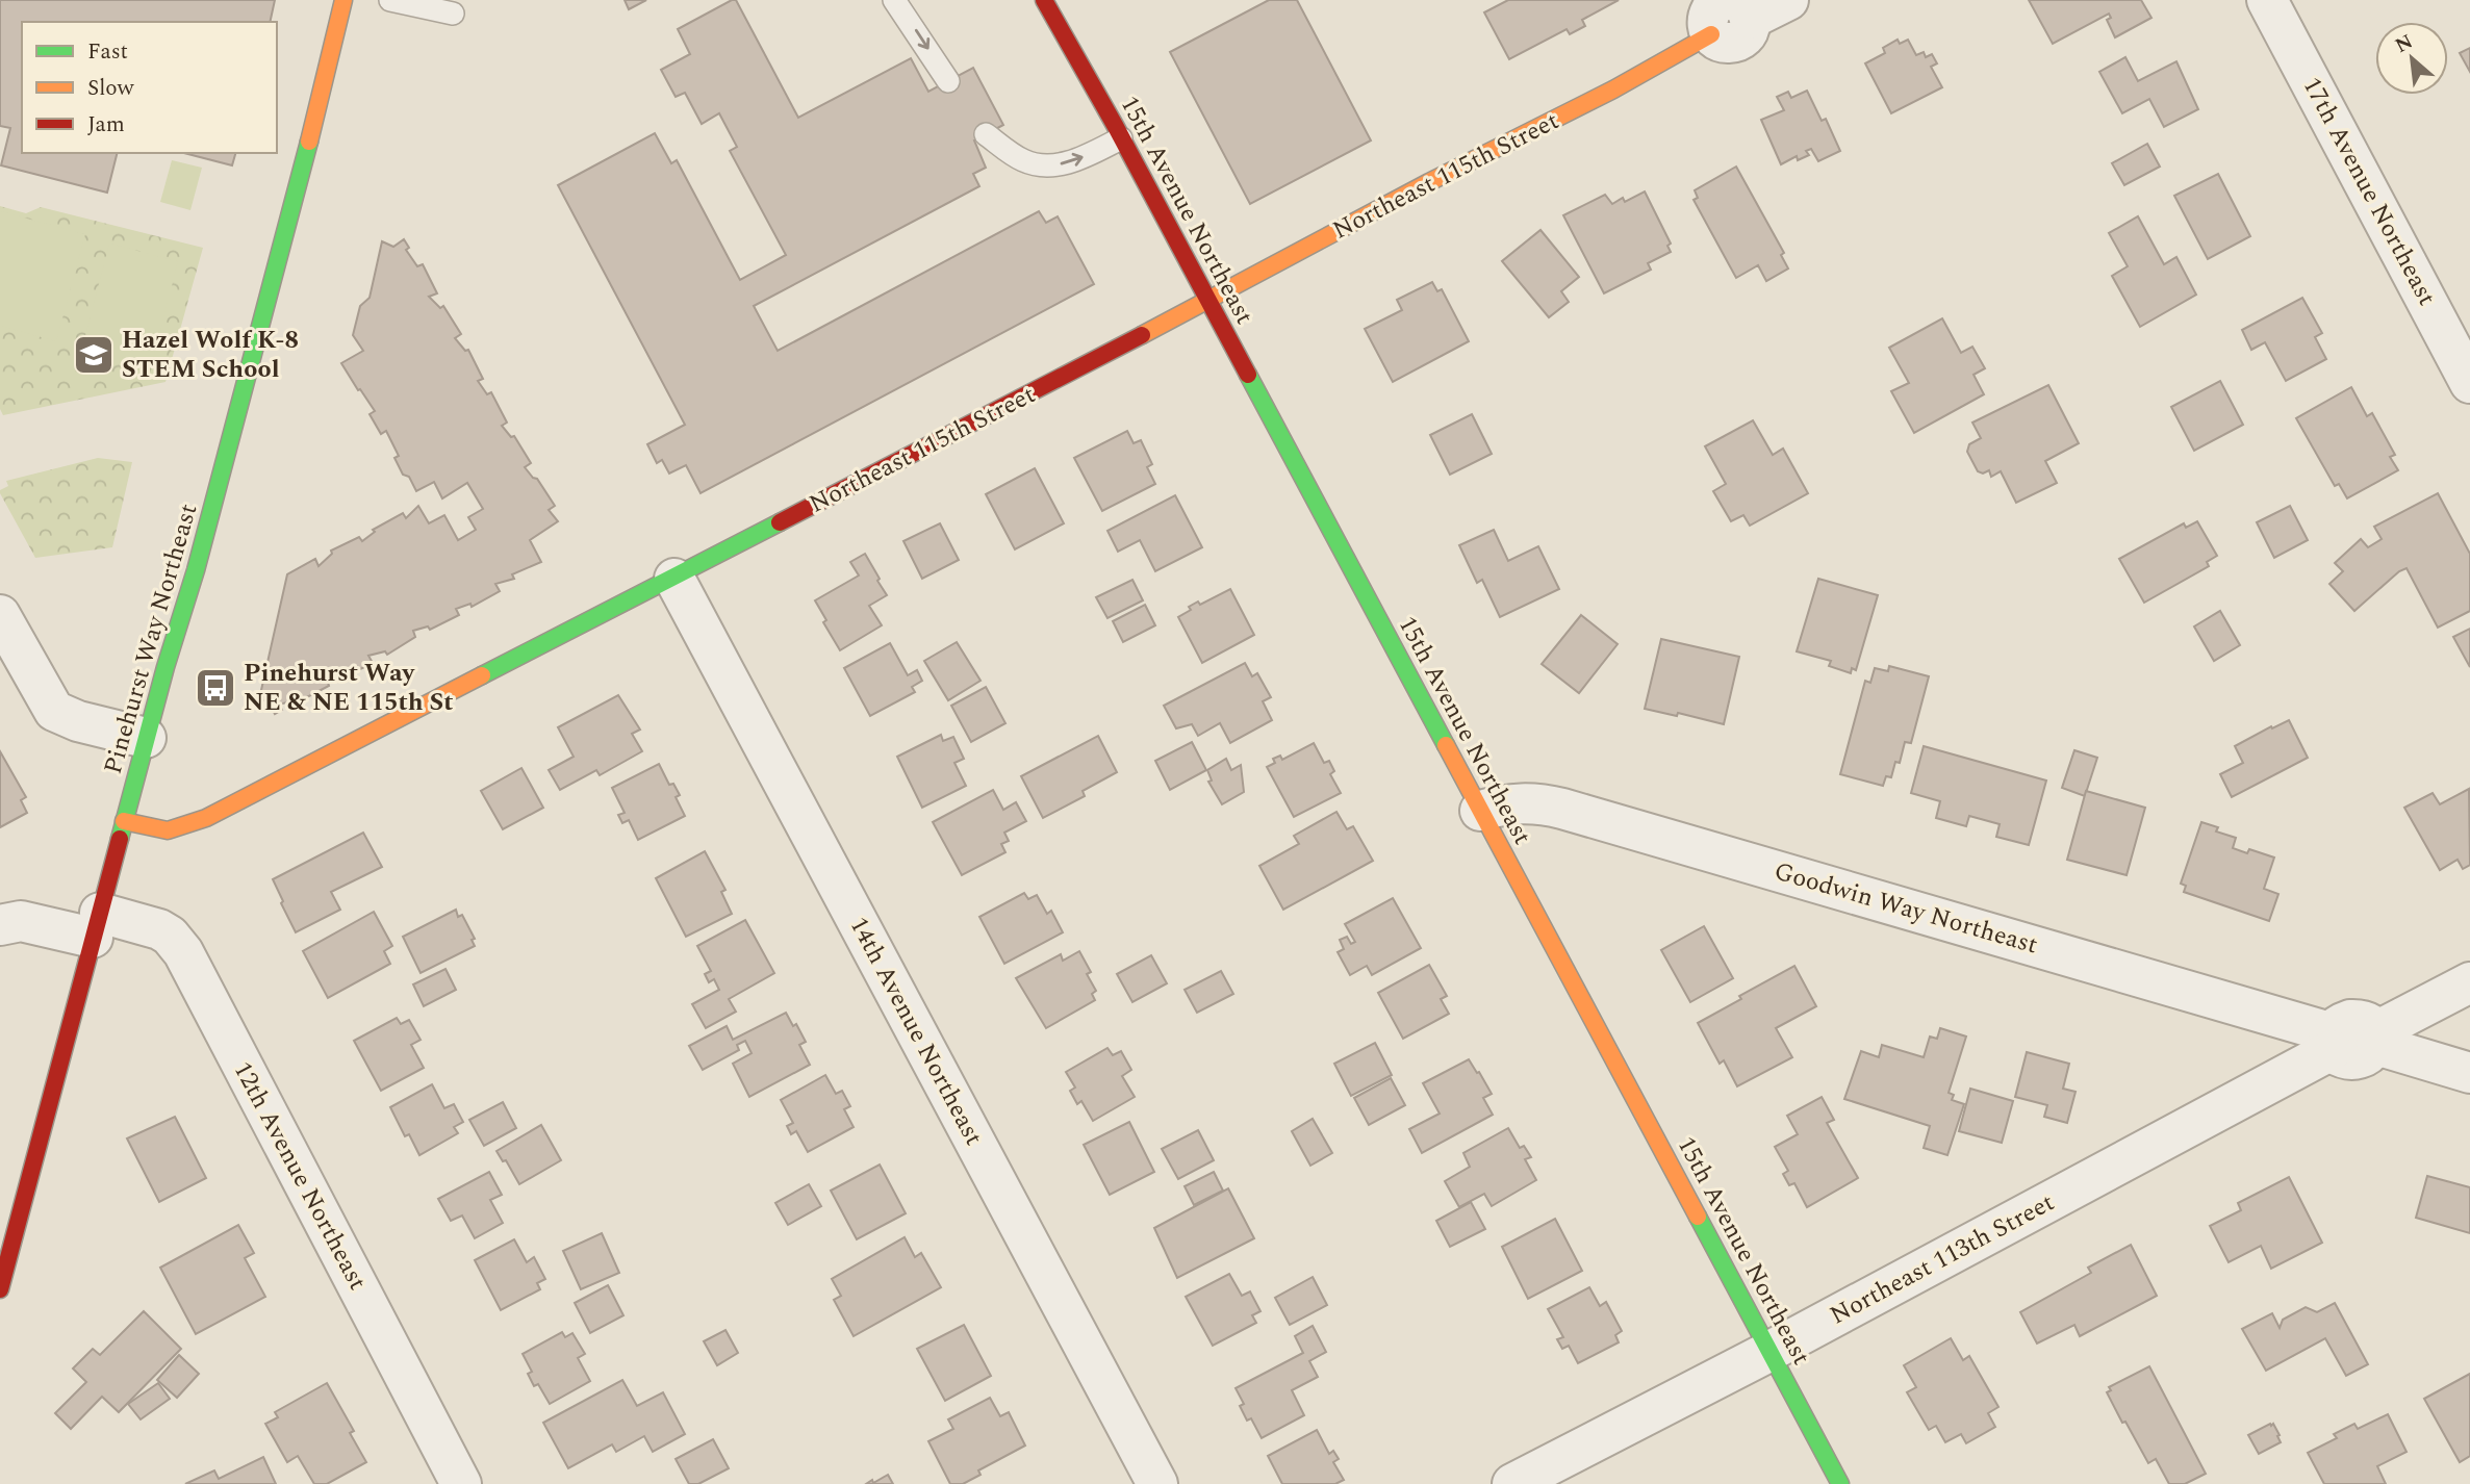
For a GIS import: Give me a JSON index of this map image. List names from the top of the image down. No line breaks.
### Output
{"streets":{"street":["Northeast 115th Street","17th Avenue Northeast","15th Avenue Northeast","Pinehurst Way Northeast","Goodwin Way Northeast","14th Avenue Northeast","12th Avenue Northeast","Northeast 113th Street"]},"crossings":[["Northeast 115th Street","15th Avenue Northeast"],["Northeast 115th Street","Pinehurst Way Northeast"],["Northeast 115th Street","14th Avenue Northeast"],["15th Avenue Northeast","Goodwin Way Northeast"],["15th Avenue Northeast","Northeast 113th Street"],["Pinehurst Way Northeast","12th Avenue Northeast"],["Goodwin Way Northeast","Northeast 113th Street"]],"places":{"school or university":["Hazel Wolf K-8 STEM School"],"bus stop":["Pinehurst Way NE & NE 115th St"]},"legend":["Fast","Slow","Jam"],"north":"top left"}
